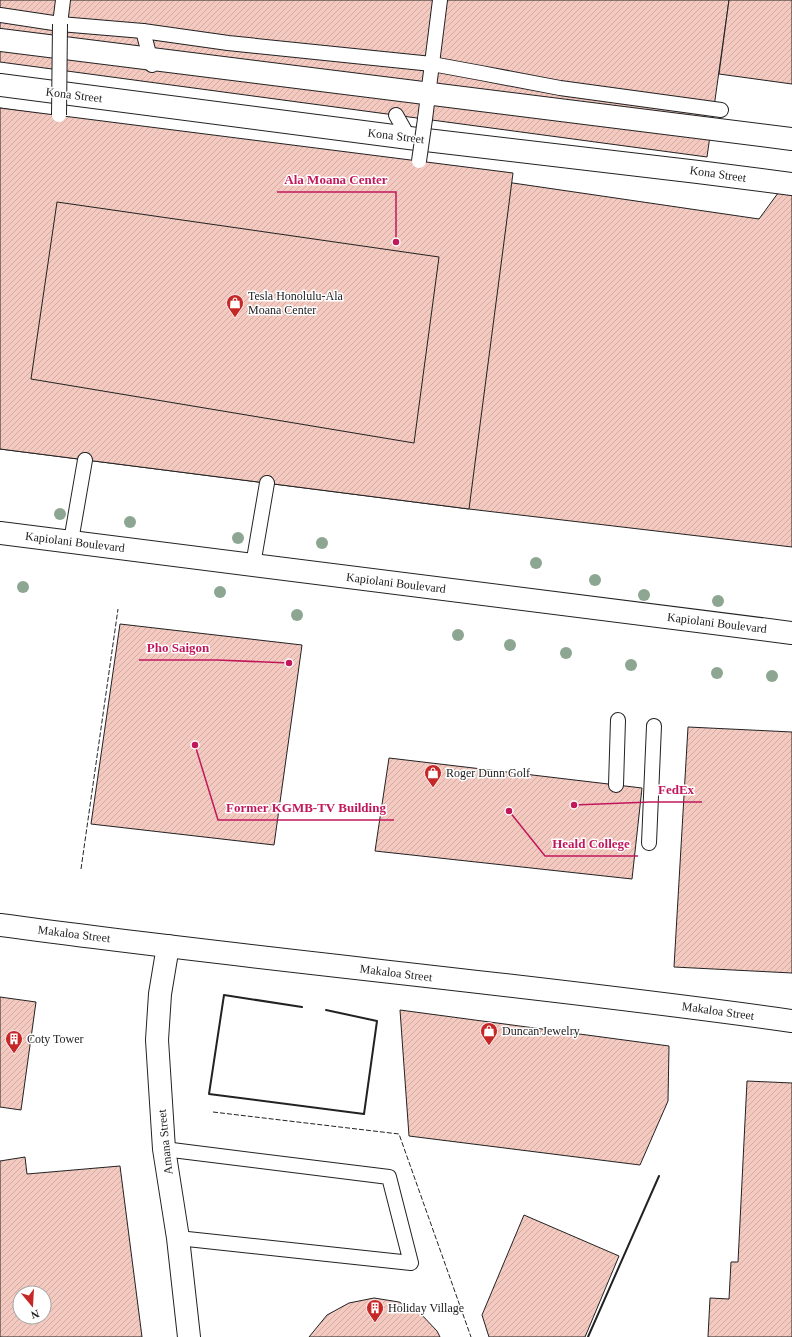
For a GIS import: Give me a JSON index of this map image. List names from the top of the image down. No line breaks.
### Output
{"streets":{"street":["Kona Street","Kapiolani Boulevard","Makaloa Street","Amana Street"]},"crossings":[["Makaloa Street","Amana Street"]],"places":{"other":["Ala Moana Center","Pho Saigon","Former KGMB-TV Building","FedEx","Heald College"],"shop":["Tesla Honolulu-Ala Moana Center","Roger Dunn Golf","Duncan Jewelry"],"building":["Coty Tower","Holiday Village"]},"north":"bottom"}
